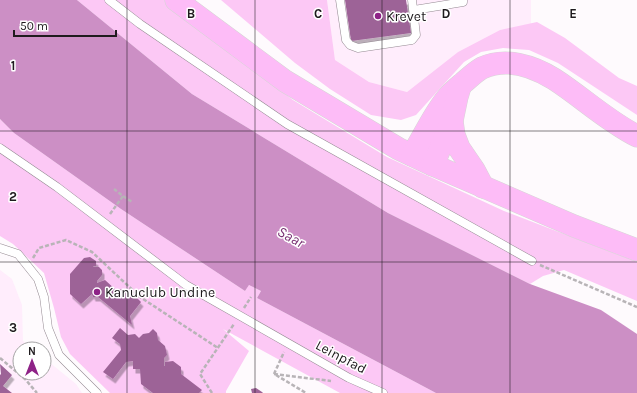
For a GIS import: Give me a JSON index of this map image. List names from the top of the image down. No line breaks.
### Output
{"streets":{"lane":["Leinpfad"]},"water":["Saar"],"places":["Krevet","Kanuclub Undine"],"scale_bar":"50 m","north":"top","grid":{"columns":["B","C","D","E"],"rows":["1","2","3"]}}
